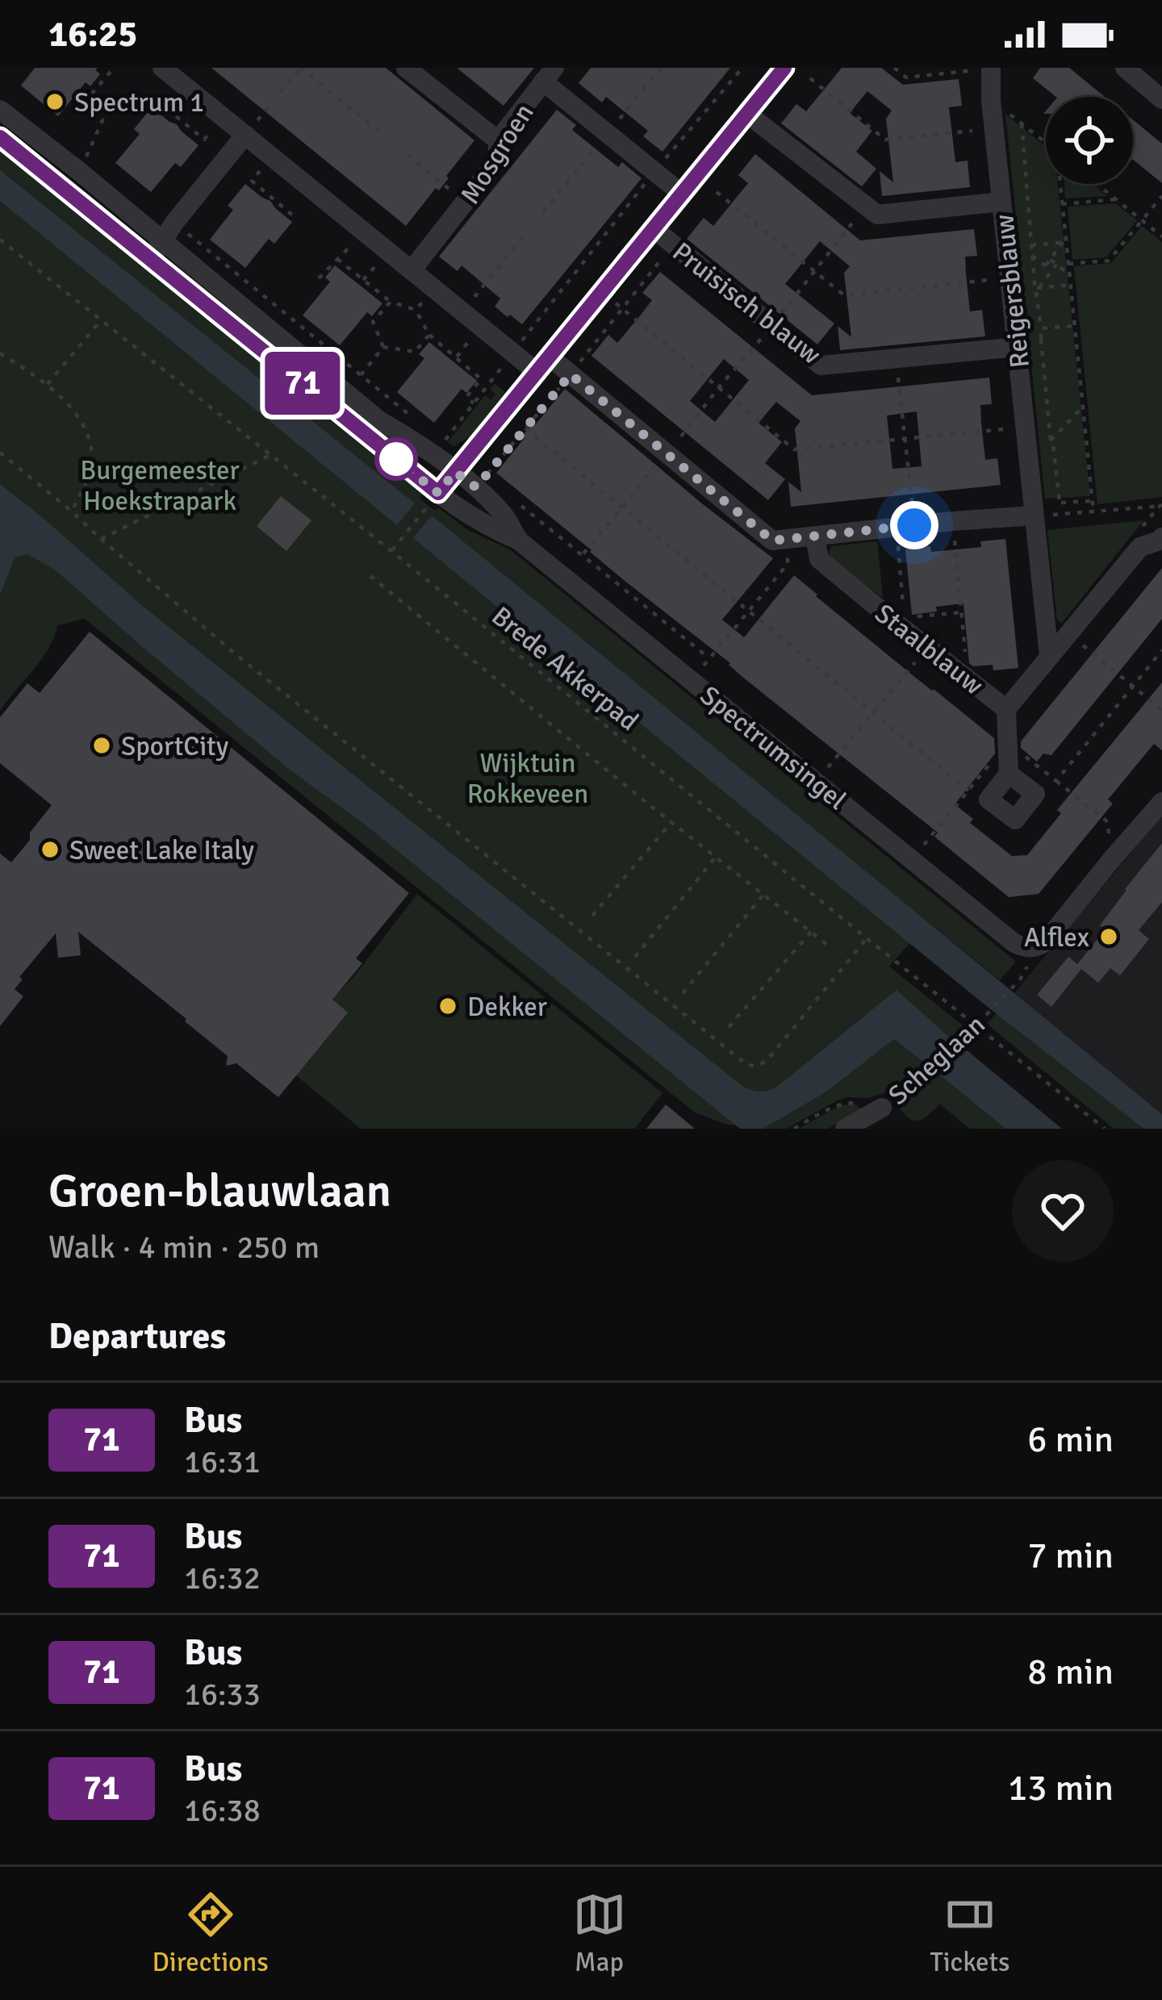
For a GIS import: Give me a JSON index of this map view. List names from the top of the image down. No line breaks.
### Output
{"streets":{"street":["Mosgroen","Reigersblauw","Pruisisch blauw","Staalblauw","Spectrumsingel","Scheglaan"],"path":["Brede Akkerpad"]},"crossings":[["Reigersblauw","Pruisisch blauw"],["Brede Akkerpad","Scheglaan"]],"parks":["Burgemeester Hoekstrapark","Wijktuin Rokkeveen"],"places":["Spectrum 1","SportCity","Sweet Lake Italy","Alflex","Dekker"],"lines":["bus line 71"],"page":{"status":"16:25","on_map":"71","heading":[["Groen-blauwlaan","Walk · 4 min · 250 m"],"Departures"],"list":[{"mark":"71","name":"Bus","note":"16:31","value":"6 min"},{"mark":"71","name":"Bus","note":"16:32","value":"7 min"},{"mark":"71","name":"Bus","note":"16:33","value":"8 min"},{"mark":"71","name":"Bus","note":"16:38","value":"13 min"}],"tabs":["Directions","Map","Tickets"]}}
